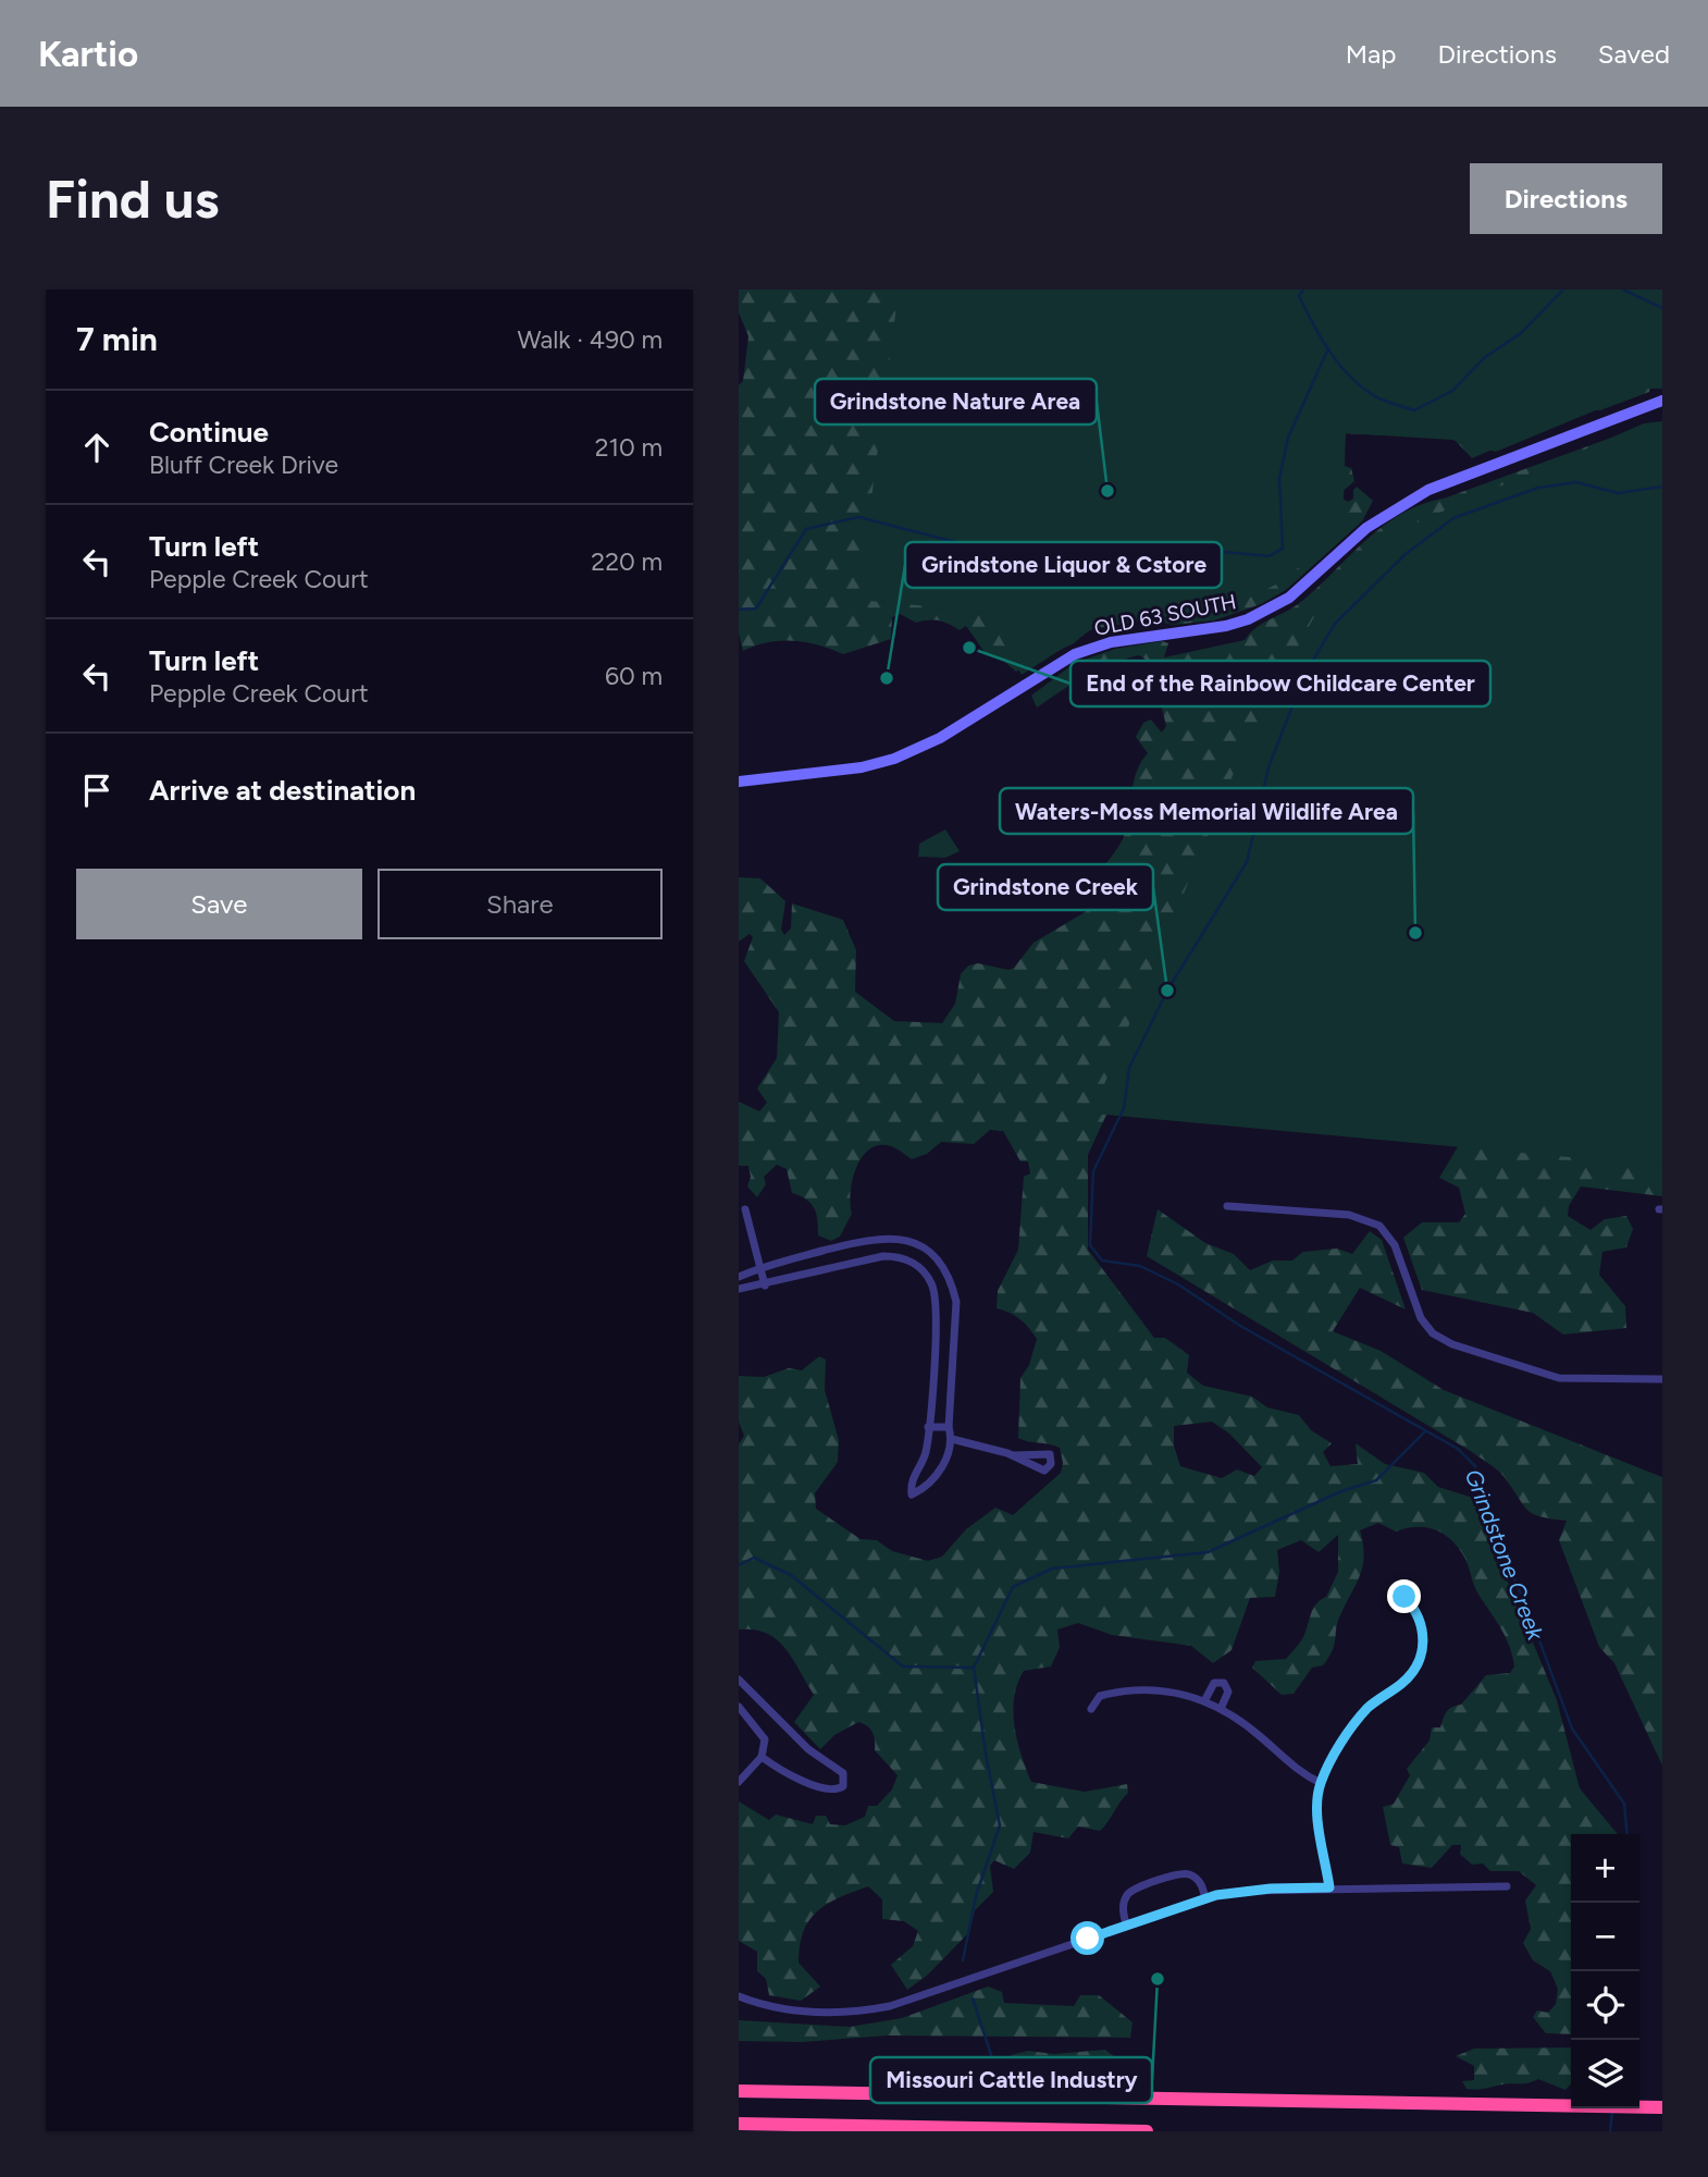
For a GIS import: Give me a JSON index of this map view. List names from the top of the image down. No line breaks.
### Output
{"streets":{"main road":["OLD 63 SOUTH"]},"water":["Grindstone Creek"],"places":["Grindstone Nature Area","End of the Rainbow Childcare Center","Grindstone Liquor & Cstore","Waters-Moss Memorial Wildlife Area","Grindstone Creek","Missouri Cattle Industry"],"page":{"header":"Kartio","nav":["Map","Directions","Saved"],"buttons":["Directions",["Save","Share"]],"title":"Find us","heading":["7 min","Walk · 490 m"],"list":[["Continue","Bluff Creek Drive","210 m"],["Turn left","Pepple Creek Court","220 m"],["Turn left","Pepple Creek Court","60 m"],"Arrive at destination"],"map_buttons":["+","−"]}}
